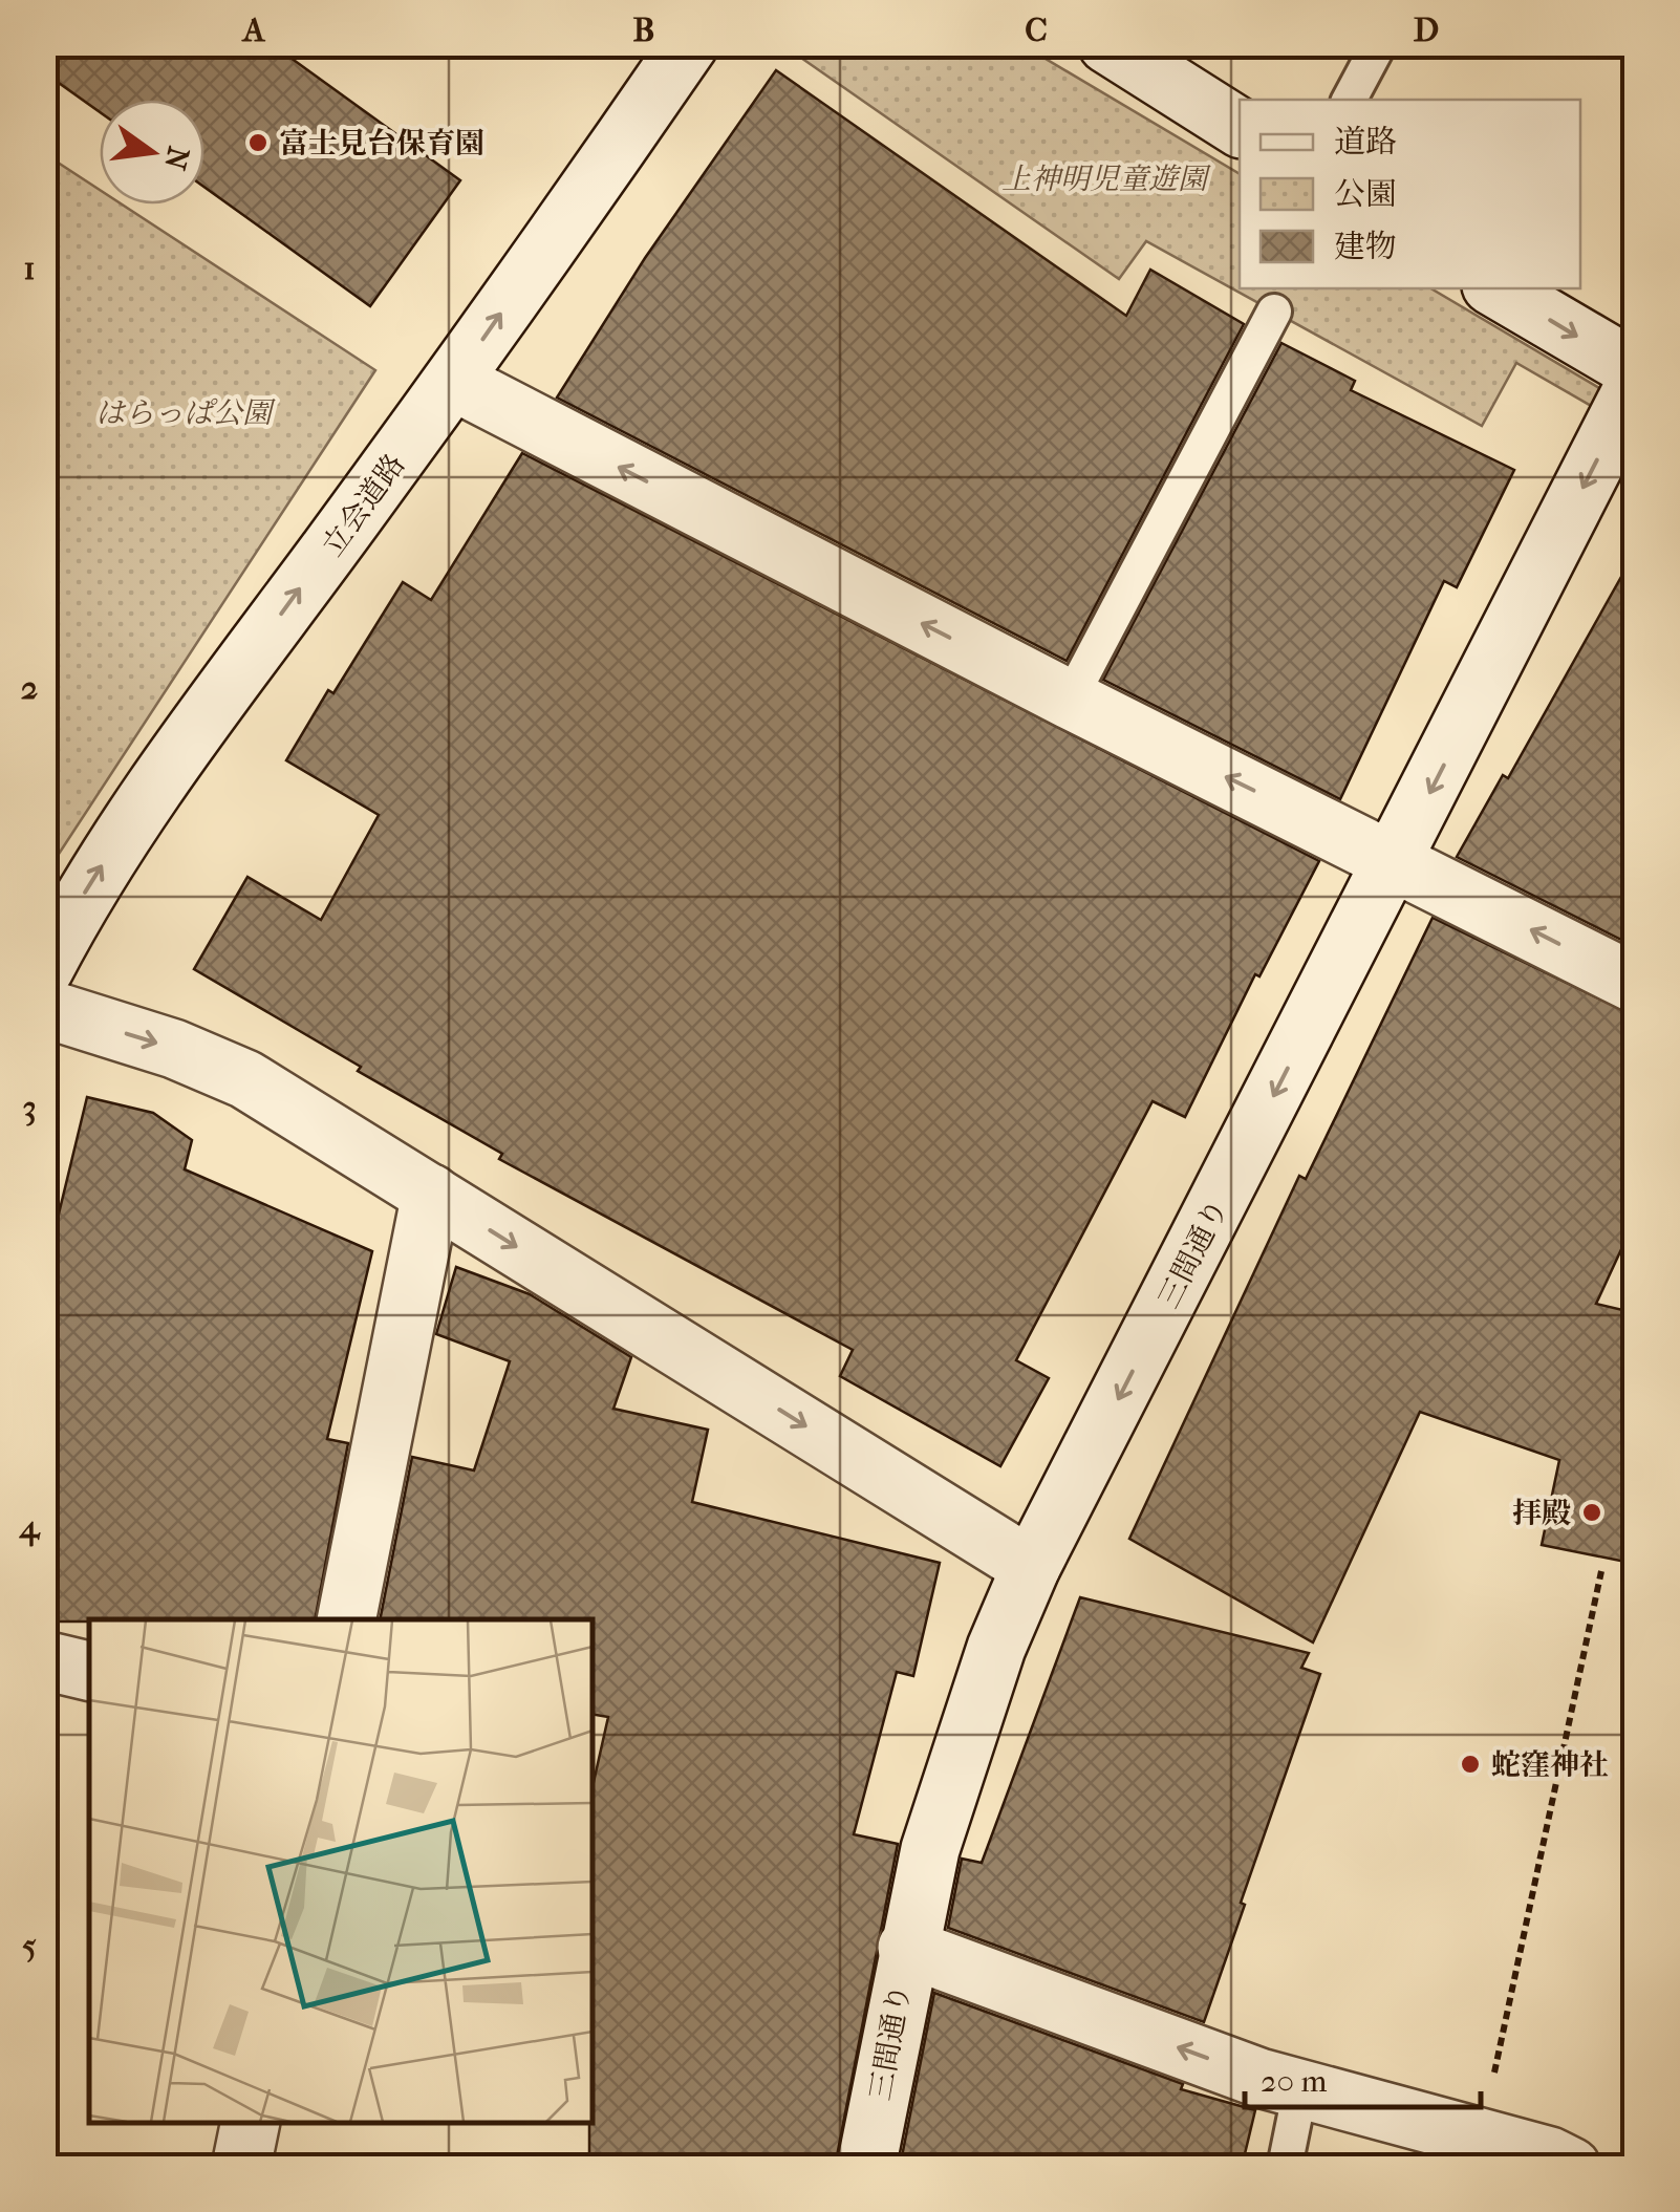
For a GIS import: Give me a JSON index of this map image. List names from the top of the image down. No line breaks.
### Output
{"streets":{"street":["立会道路","三間通り"]},"one_way":["立会道路","三間通り"],"parks":["上神明児童遊園","はらっぱ公園"],"places":["富士見台保育園","拝殿","蛇窪神社"],"legend":["道路","公園","建物"],"scale_bar":"20 m","north":"right","grid":{"columns":["A","B","C","D"],"rows":["1","2","3","4","5"]}}
